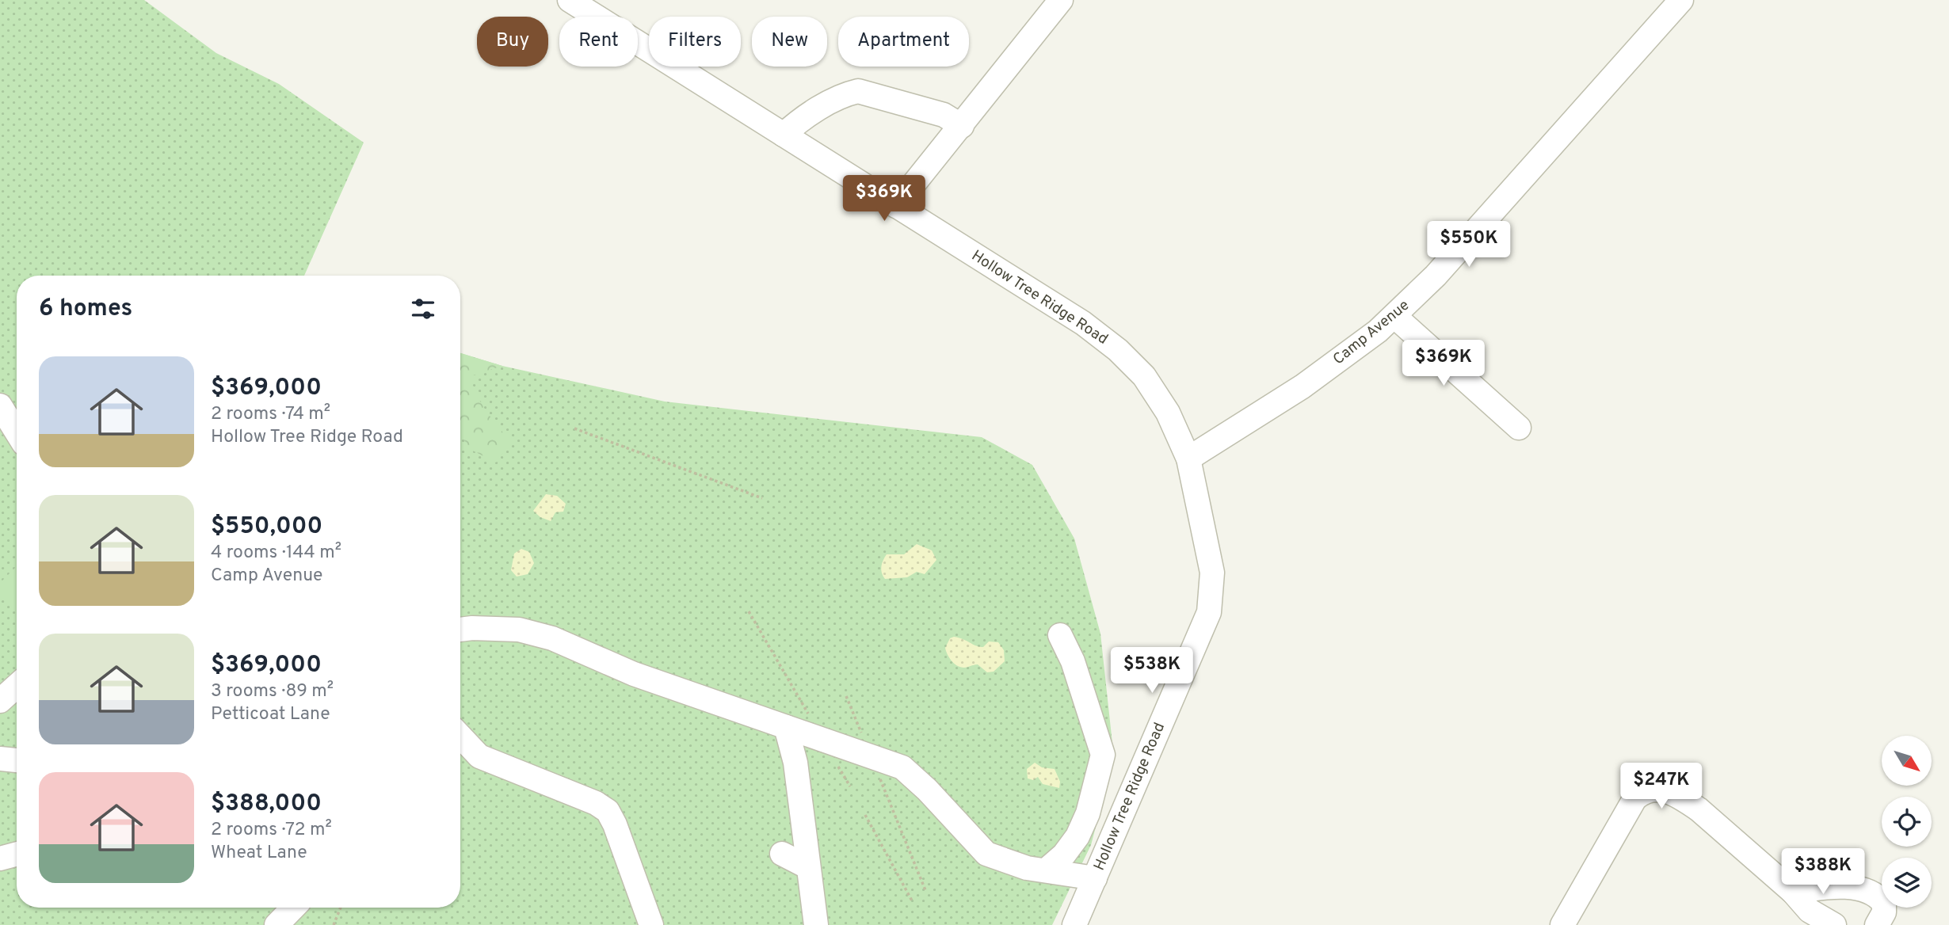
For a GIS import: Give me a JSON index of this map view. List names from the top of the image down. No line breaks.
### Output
{"streets":{"street":["Hollow Tree Ridge Road","Camp Avenue"]},"crossings":[["Hollow Tree Ridge Road","Camp Avenue"]],"north":"bottom right","page":{"chip":["Buy","Rent","Filters","New","Apartment"],"price":["$369K","$550K","$369K","$538K","$247K","$388K"],"heading":"6 homes","list":[{"name":"$369,000","note":"2 rooms · 74 m² · Hollow Tree Ridge Road"},{"name":"$550,000","note":"4 rooms · 144 m² · Camp Avenue"},{"name":"$369,000","note":"3 rooms · 89 m² · Petticoat Lane"},{"name":"$388,000","note":"2 rooms · 72 m² · Wheat Lane"}]}}
